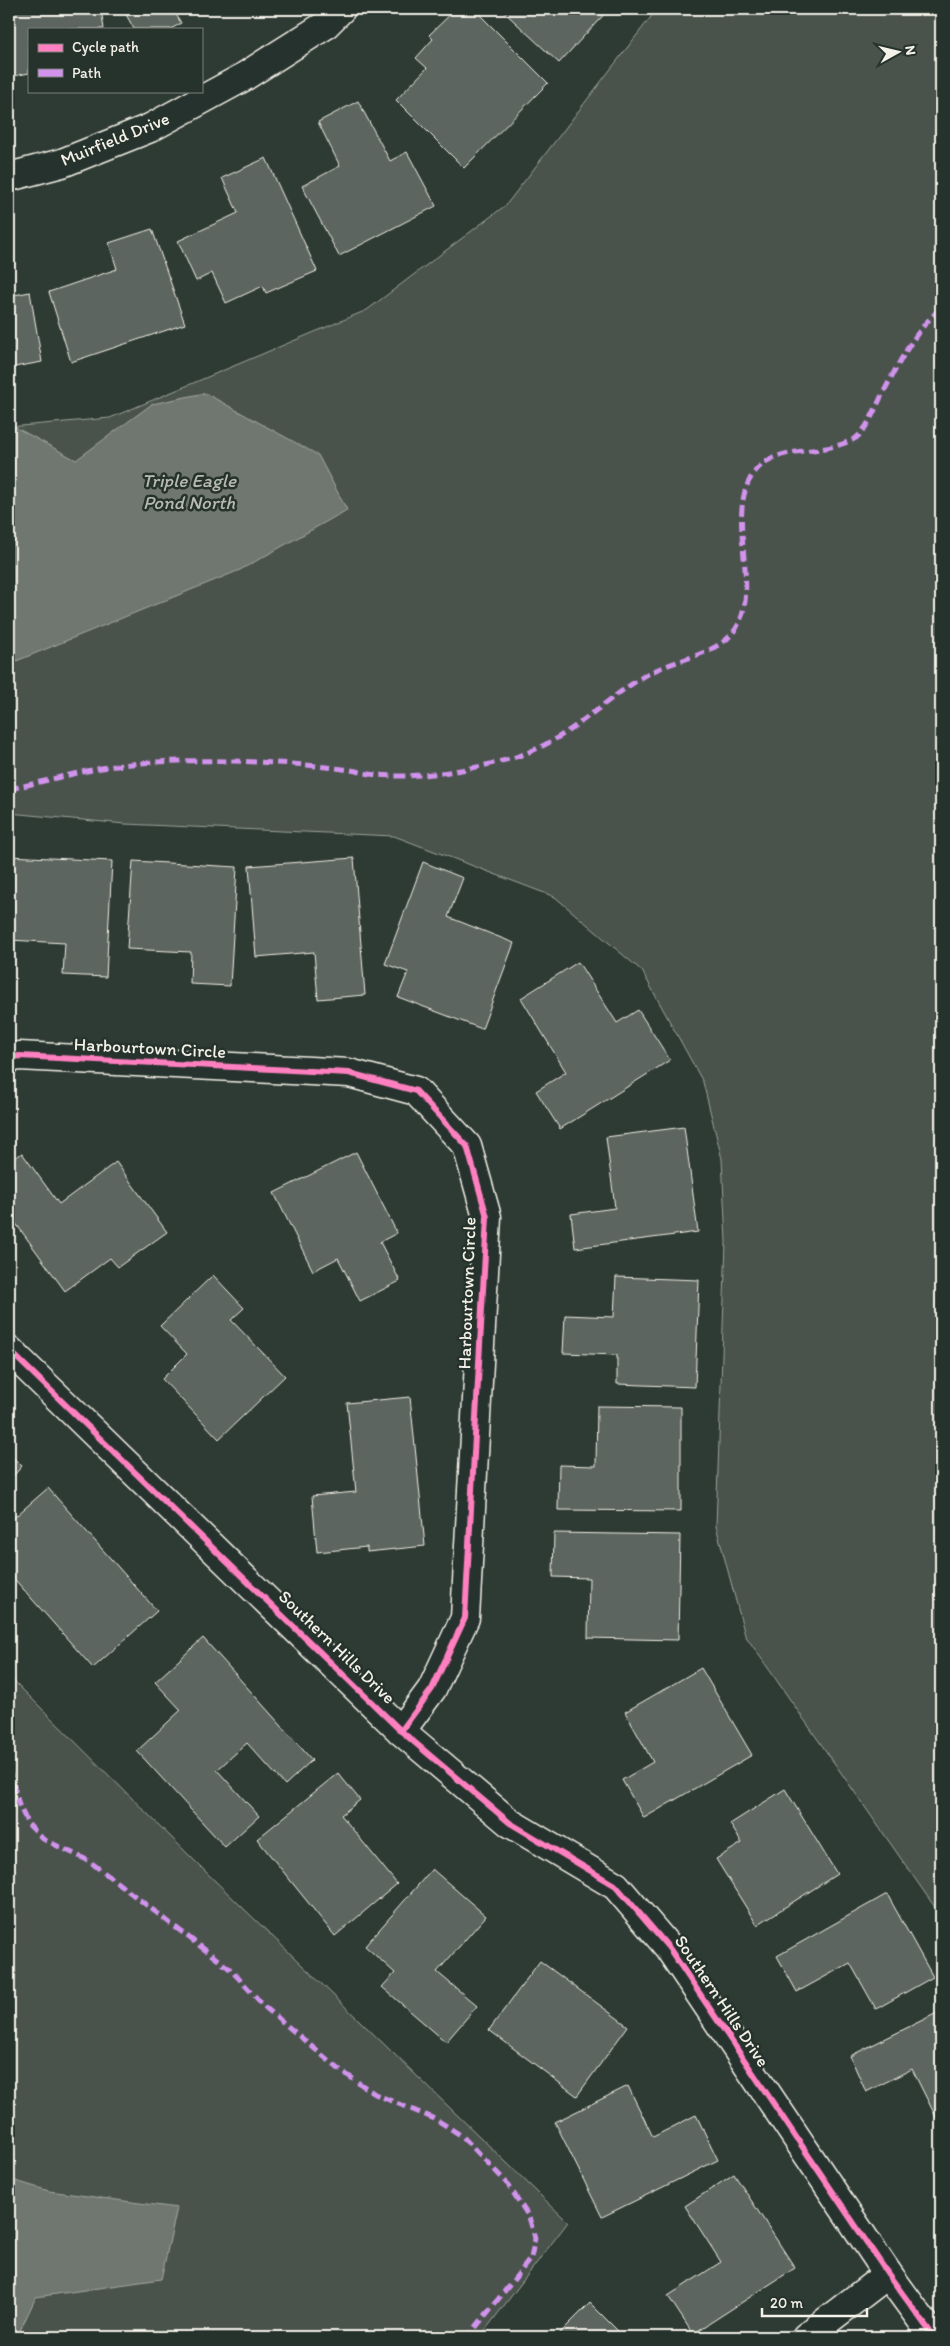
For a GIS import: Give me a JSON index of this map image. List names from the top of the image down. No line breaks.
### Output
{"streets":{"street":["Muirfield Drive","Harbourtown Circle","Southern Hills Drive"]},"crossings":[["Harbourtown Circle","Southern Hills Drive"]],"water":["Triple Eagle Pond North"],"legend":["Cycle path","Path"],"scale_bar":"20 m","north":"right"}
